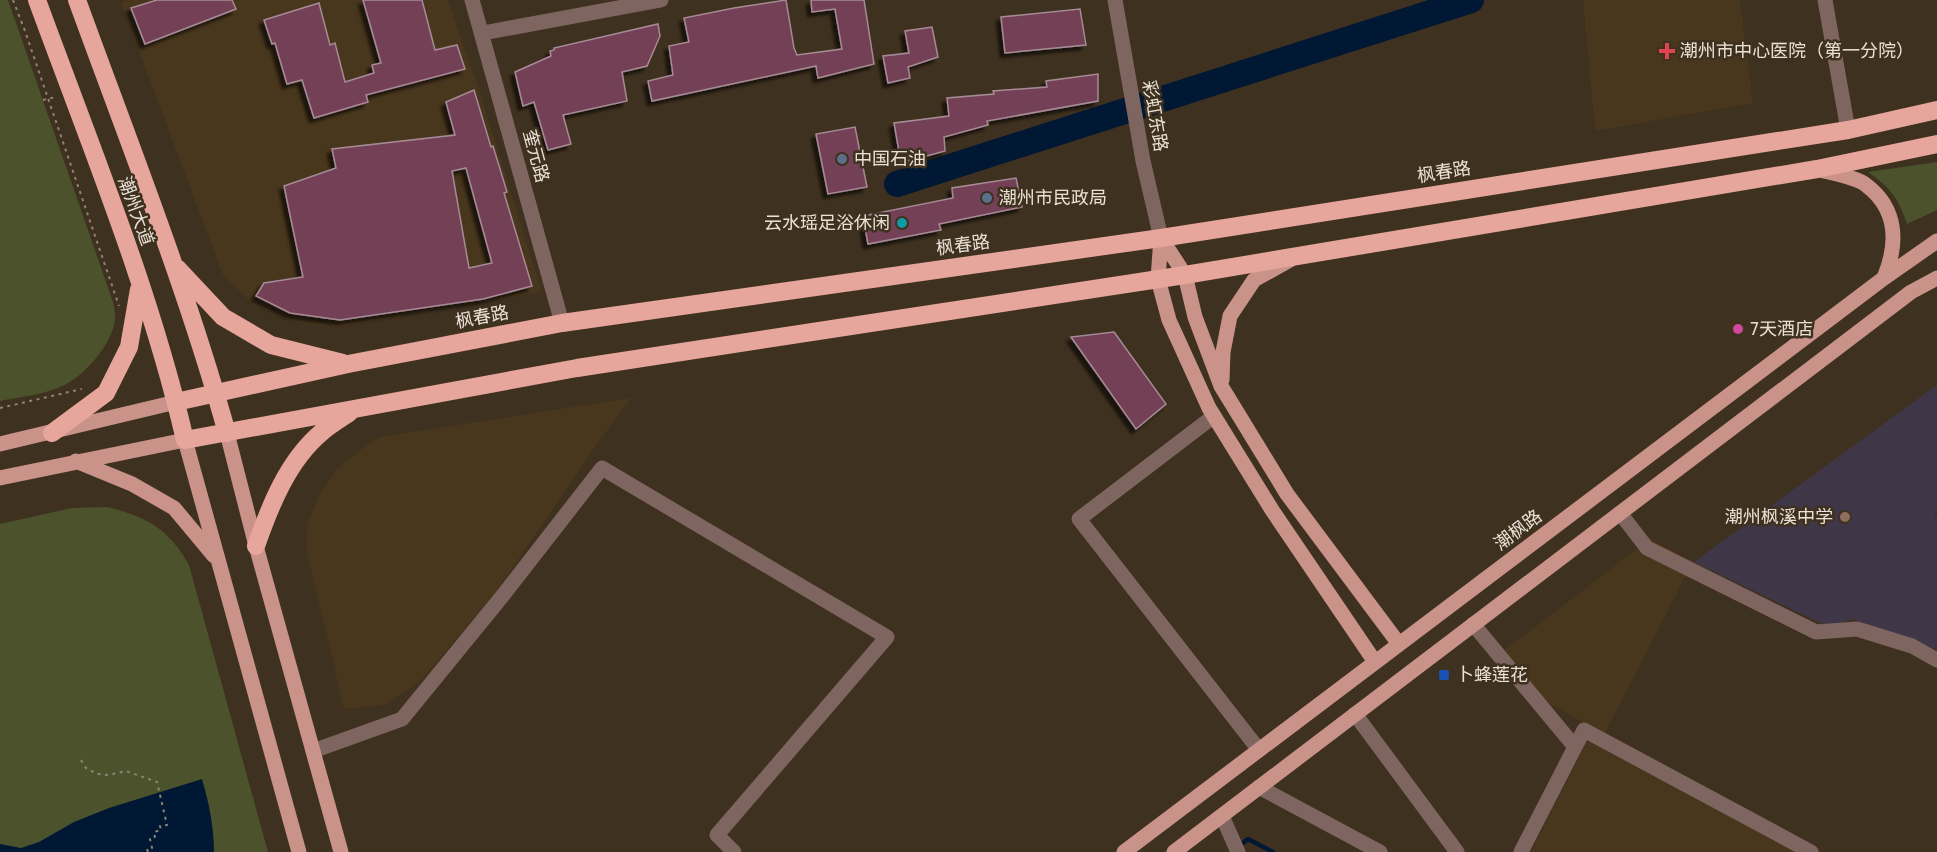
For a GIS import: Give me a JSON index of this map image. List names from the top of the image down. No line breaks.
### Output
{"streets":{"highway":["枫春路","潮州大道"],"main road":["潮枫路"],"street":["彩虹东路","奎元路"]},"crossings":[["彩虹东路","枫春路"],["奎元路","枫春路"],["枫春路","潮州大道"]],"places":{"health":["潮州市中心医院（第一分院）"],"other":["中国石油","潮州市民政局","云水瑶足浴休闲","7天酒店","潮州枫溪中学"],"transit":["卜蜂莲花"]}}
